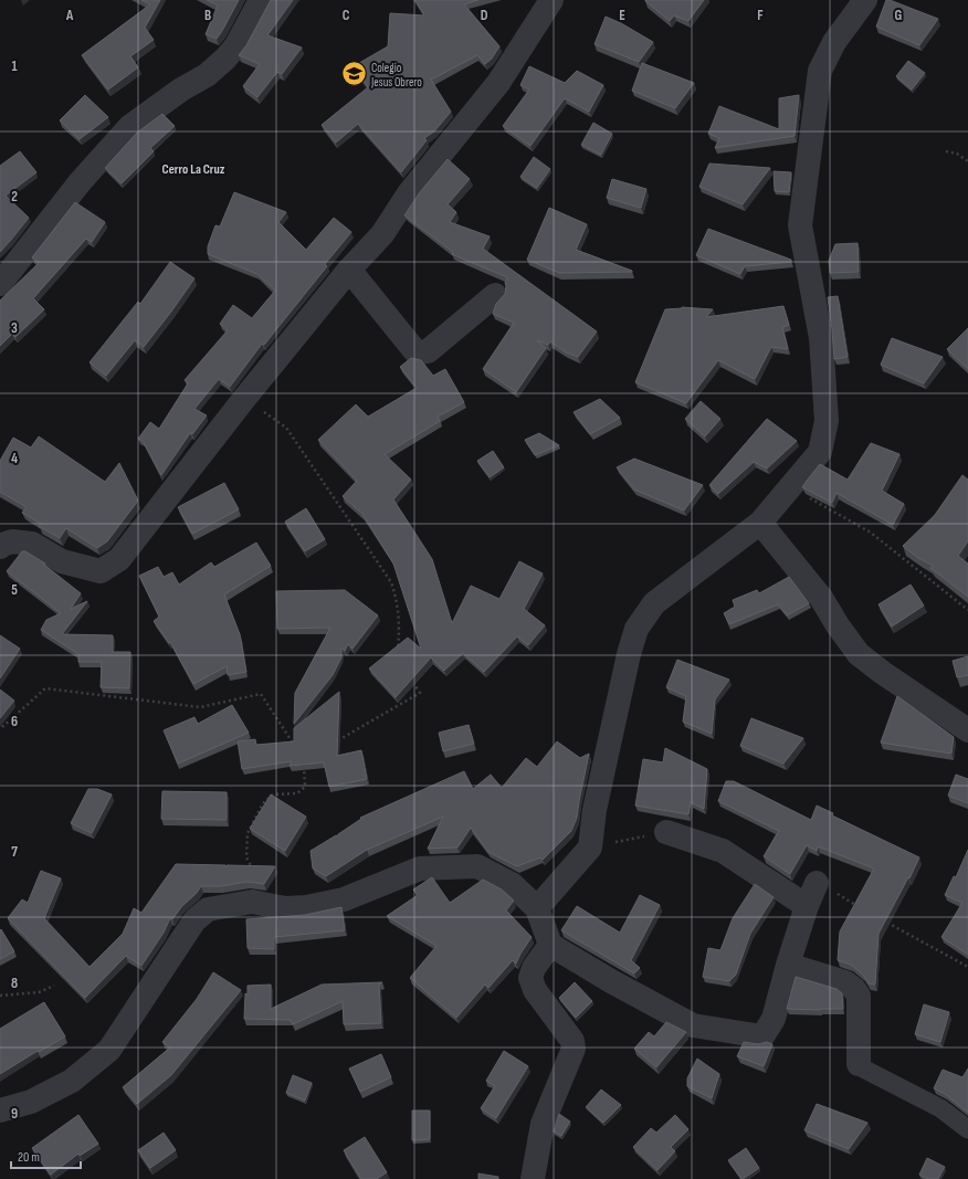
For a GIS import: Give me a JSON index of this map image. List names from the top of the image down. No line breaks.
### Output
{"districts":["Cerro La Cruz"],"places":{"school or university":["Colegio Jesus Obrero"]},"scale_bar":"20 m","grid":{"columns":["A","B","C","D","E","F","G"],"rows":["1","2","3","4","5","6","7","8","9"]}}
